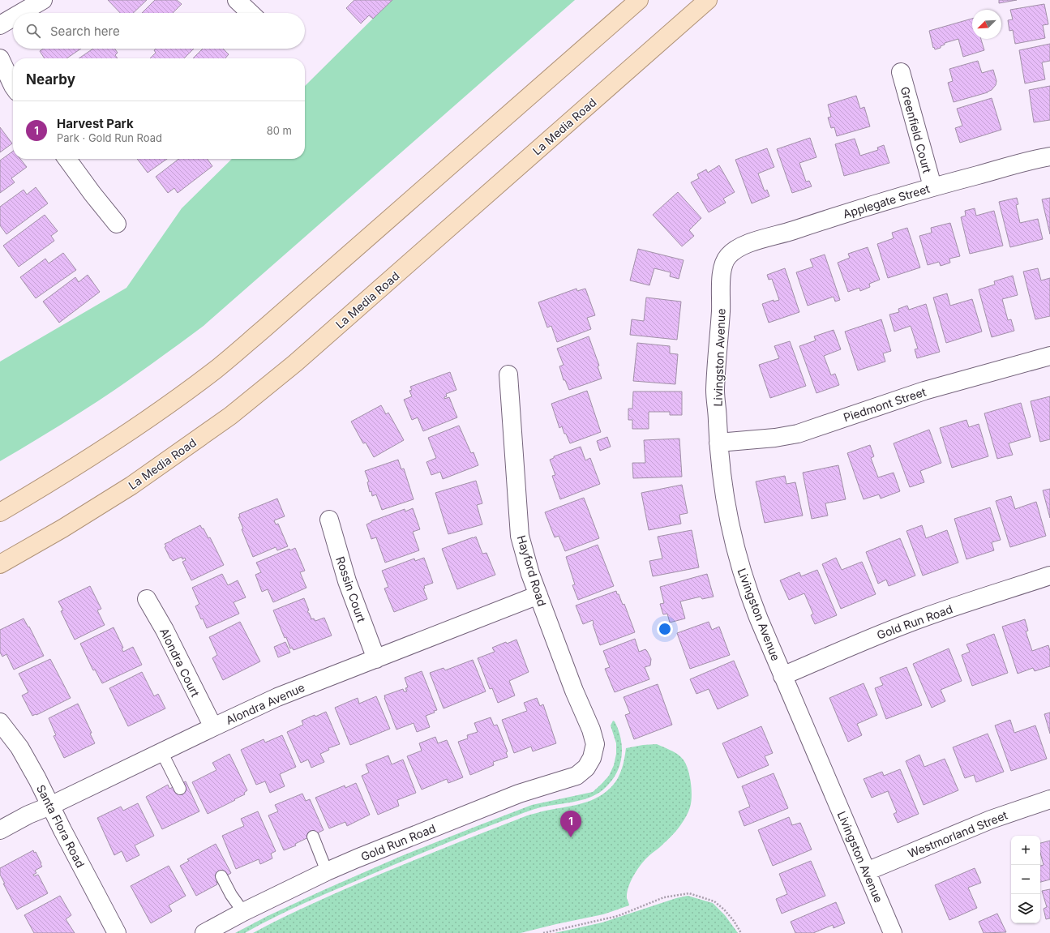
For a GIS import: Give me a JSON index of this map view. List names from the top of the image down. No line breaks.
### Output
{"streets":{"main road":["La Media Road"],"street":["Greenfield Court","Applegate Street","Livingston Avenue","Piedmont Street","Hayford Road","Rossin Court","Gold Run Road","Alondra Court","Alondra Avenue","Santa Flora Road","Westmorland Street"]},"crossings":[["Greenfield Court","Applegate Street"],["Applegate Street","Livingston Avenue"],["Livingston Avenue","Piedmont Street"],["Livingston Avenue","Gold Run Road"],["Livingston Avenue","Westmorland Street"],["Hayford Road","Gold Run Road"],["Hayford Road","Alondra Avenue"],["Rossin Court","Alondra Avenue"],["Alondra Court","Alondra Avenue"],["Alondra Avenue","Santa Flora Road"]],"north":"bottom left","page":{"search":"Search here","heading":"Nearby","list":[{"mark":"1","name":"Harvest Park","note":"Park · Gold Run Road","value":"80 m"}],"pins":"1","map_buttons":["+","−"]}}
